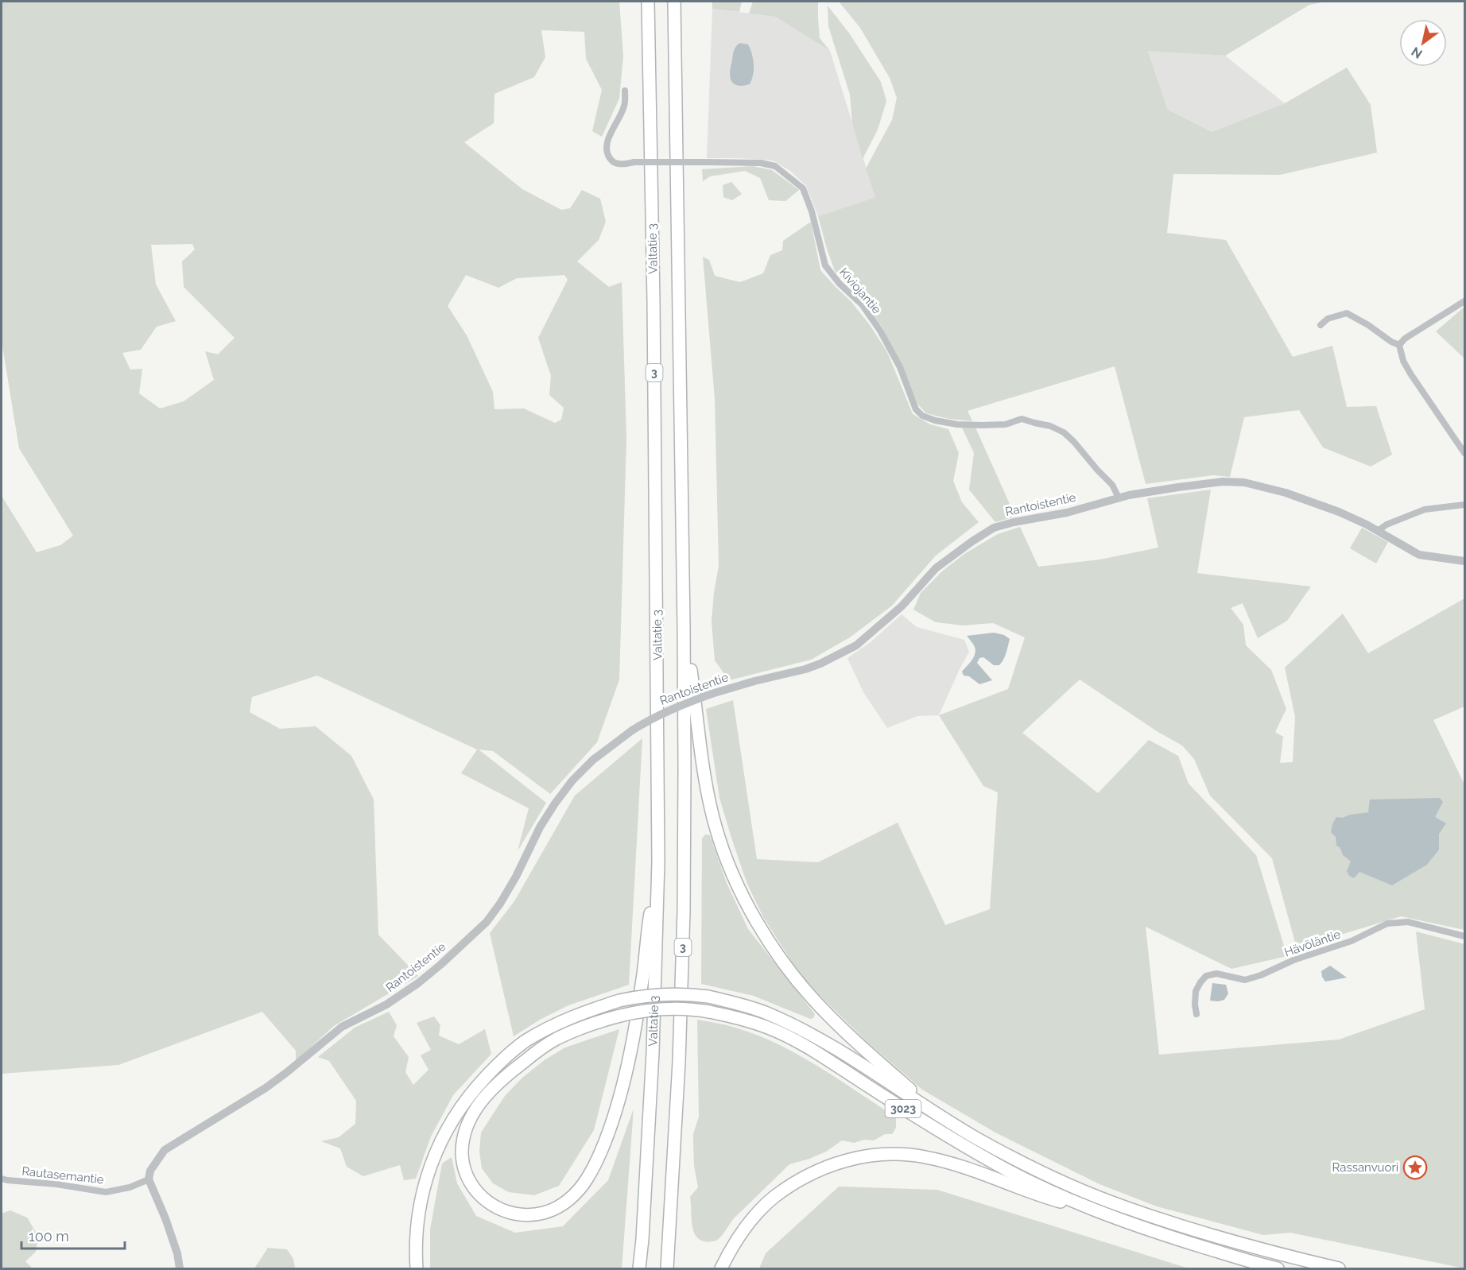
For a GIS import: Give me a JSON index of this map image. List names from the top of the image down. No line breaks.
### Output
{"streets":{"highway":["Valtatie 3","3","3023"],"street":["Kiviojantie","Rantoistentie","Hävöläntie","Rautasemantie"]},"crossings":[["Valtatie 3","3023"],["Kiviojantie","Rantoistentie"],["Rantoistentie","Rautasemantie"]],"places":{"place":["Rassanvuori"]},"scale_bar":"100 m","north":"bottom left"}
